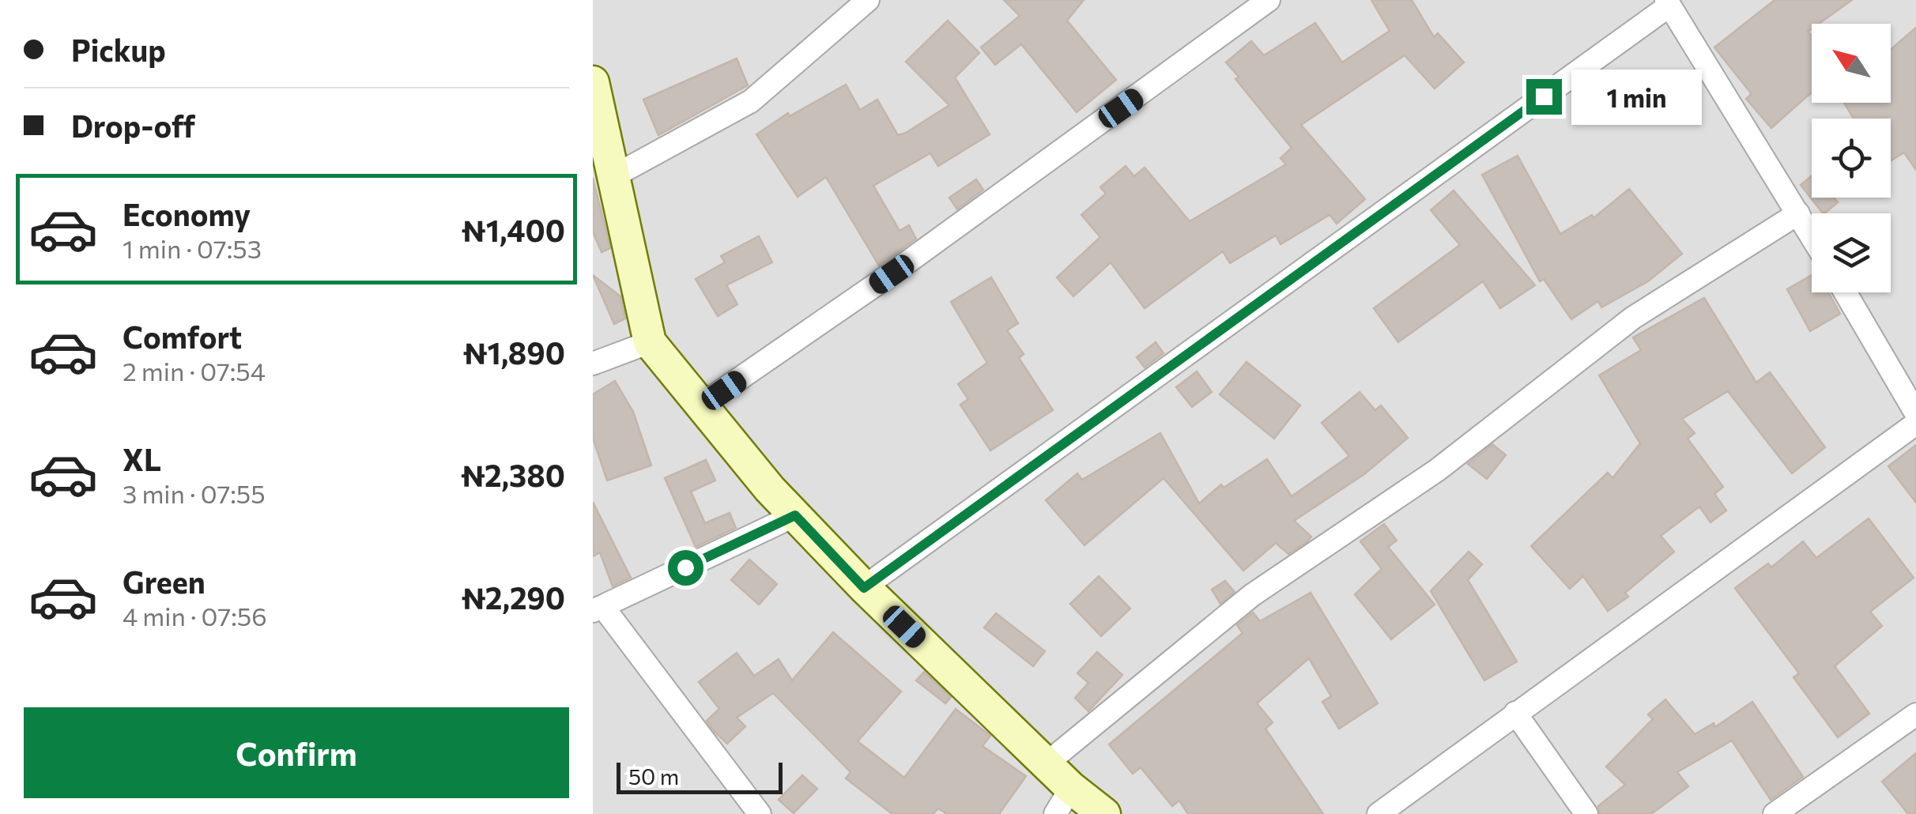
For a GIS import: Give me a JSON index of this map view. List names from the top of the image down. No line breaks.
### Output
{"scale_bar":"50 m","north":"top left","page":{"banner":["Pickup","Drop-off"],"bubble":"1 min","list":[{"name":"Economy","note":"1 min · 07:53","value":"₦1,400"},{"name":"Comfort","note":"2 min · 07:54","value":"₦1,890"},{"name":"XL","note":"3 min · 07:55","value":"₦2,380"},{"name":"Green","note":"4 min · 07:56","value":"₦2,290"}],"buttons":"Confirm","scale":"50 m"}}
